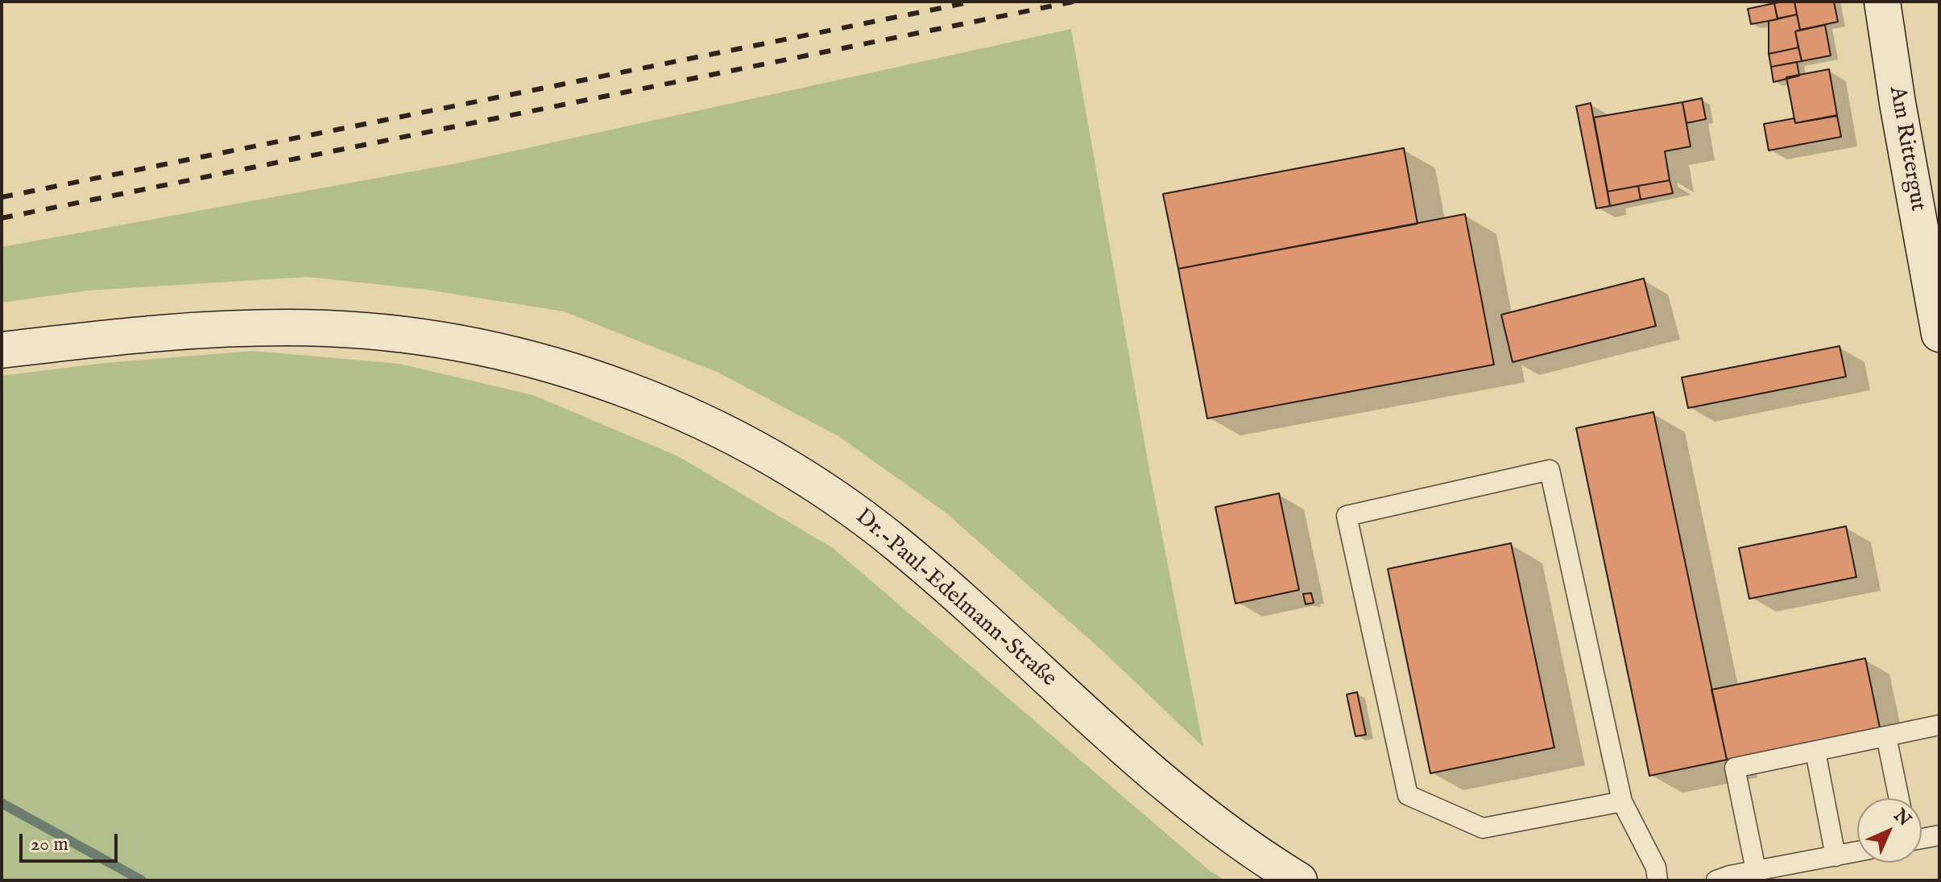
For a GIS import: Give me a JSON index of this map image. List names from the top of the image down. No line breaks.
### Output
{"streets":{"street":["Am Rittergut","Dr.-Paul-Edelmann-Straße"]},"scale_bar":"20 m","north":"top right"}
